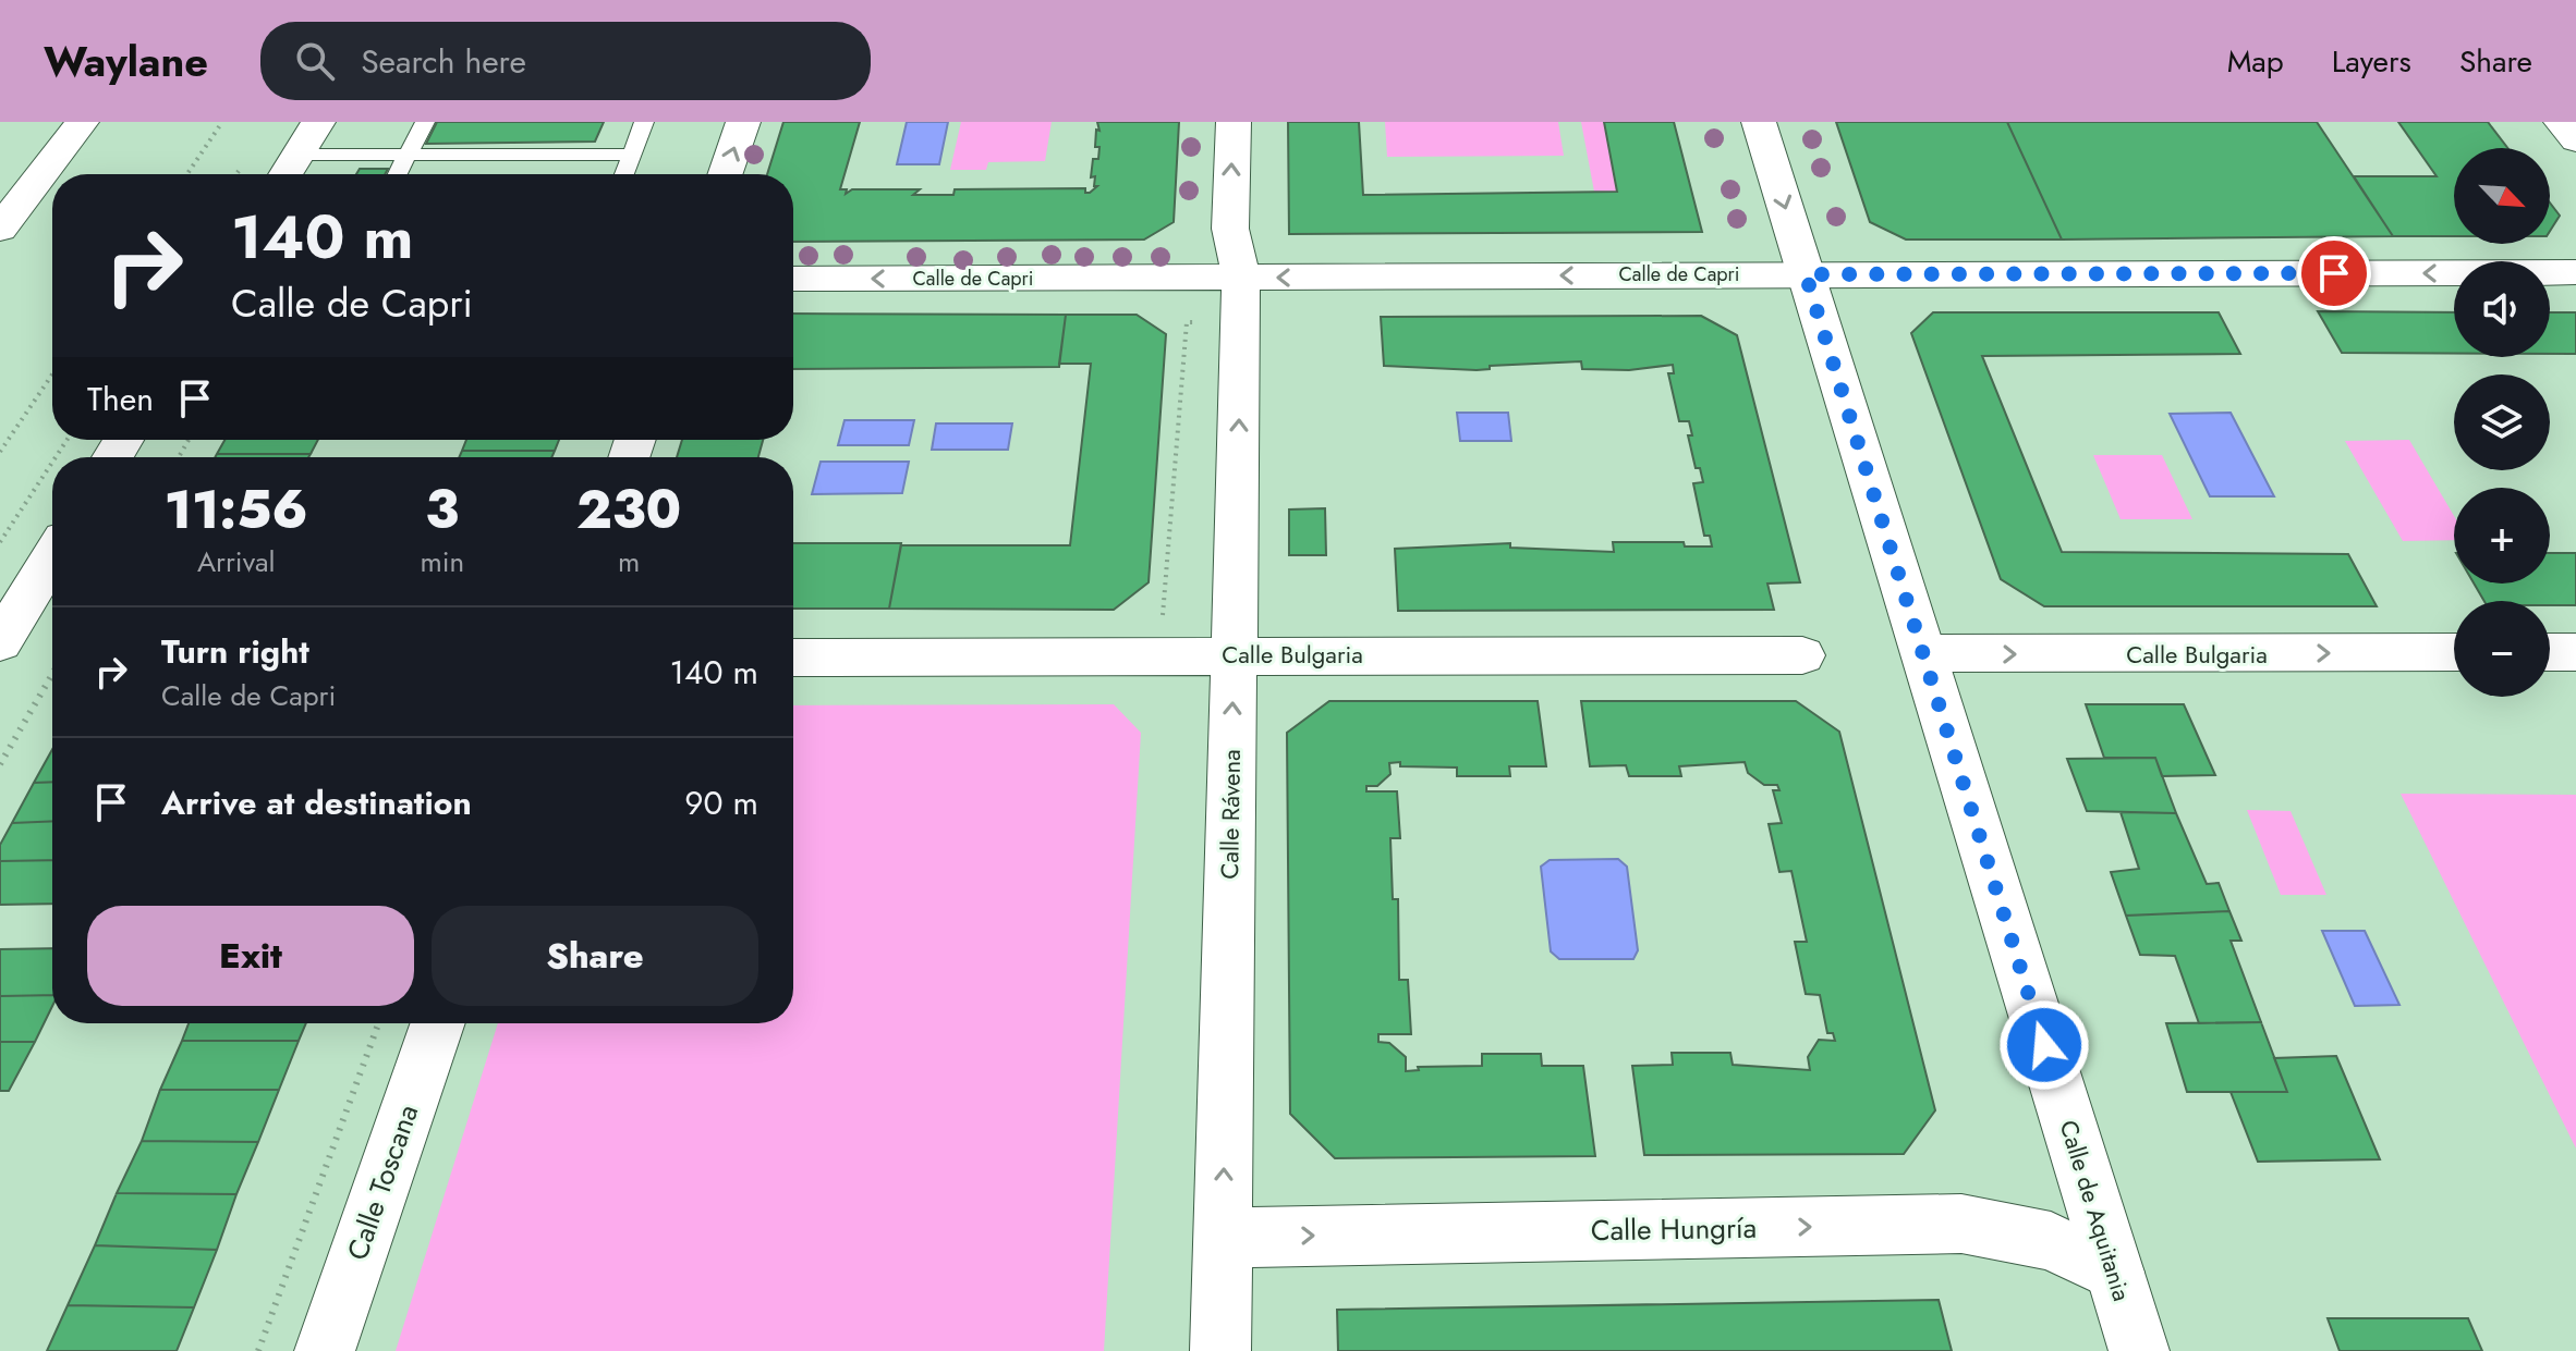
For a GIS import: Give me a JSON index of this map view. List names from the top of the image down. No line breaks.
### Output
{"streets":{"main road":["Calle de Capri","Calle Bulgaria","Calle Rávena","Calle Toscana","Calle de Aquitania","Calle Hungría"]},"crossings":[["Calle de Capri","Calle Rávena"],["Calle de Capri","Calle de Aquitania"],["Calle Bulgaria","Calle Rávena"],["Calle Bulgaria","Calle de Aquitania"],["Calle Rávena","Calle Hungría"],["Calle de Aquitania","Calle Hungría"]],"one_way":["Calle de Capri","Calle Rávena","Calle Hungría"],"north":"bottom right","page":{"header":"Waylane","search":"Search here","nav":["Map","Layers","Share"],"map_buttons":["+","−"],"turn":["140 m","Calle de Capri"],"then":"Then","eta":["11:56","Arrival","3","min","230","m"],"list":[{"name":"Turn right","note":"Calle de Capri","value":"140 m"},{"name":"Arrive at destination","value":"90 m"}],"buttons":["Exit","Share"]}}
